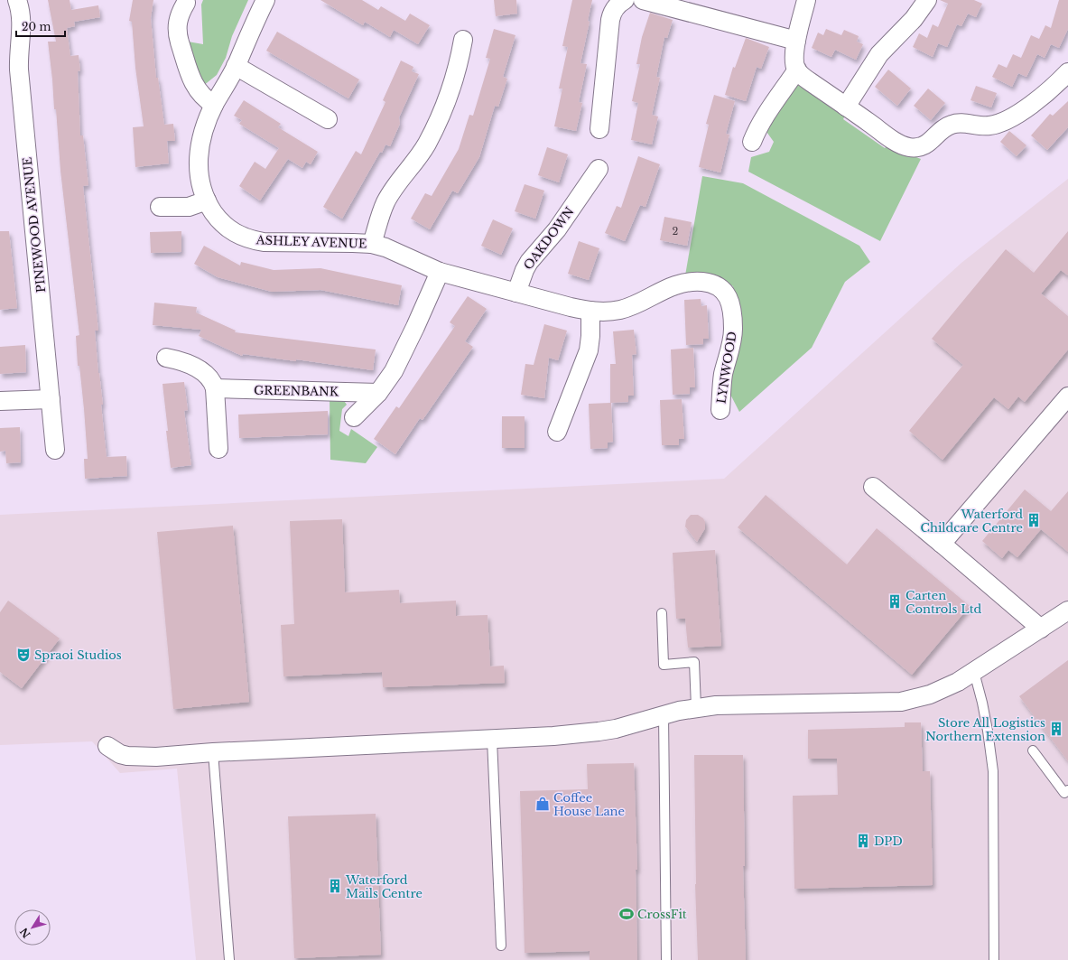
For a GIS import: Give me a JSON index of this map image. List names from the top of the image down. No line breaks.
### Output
{"streets":{"street":["PINEWOOD AVENUE","OAKDOWN","ASHLEY AVENUE","LYNWOOD","GREENBANK"]},"crossings":[["OAKDOWN","ASHLEY AVENUE"],["ASHLEY AVENUE","LYNWOOD"]],"places":{"building":["Waterford Childcare Centre","Carten Controls Ltd","Store All Logistics Northern Extension","DPD","Waterford Mails Centre"],"theatre":["Spraoi Studios"],"shop":["Coffee House Lane"],"sports":["CrossFit"]},"house_numbers":["2"],"scale_bar":"20 m","north":"bottom left"}
